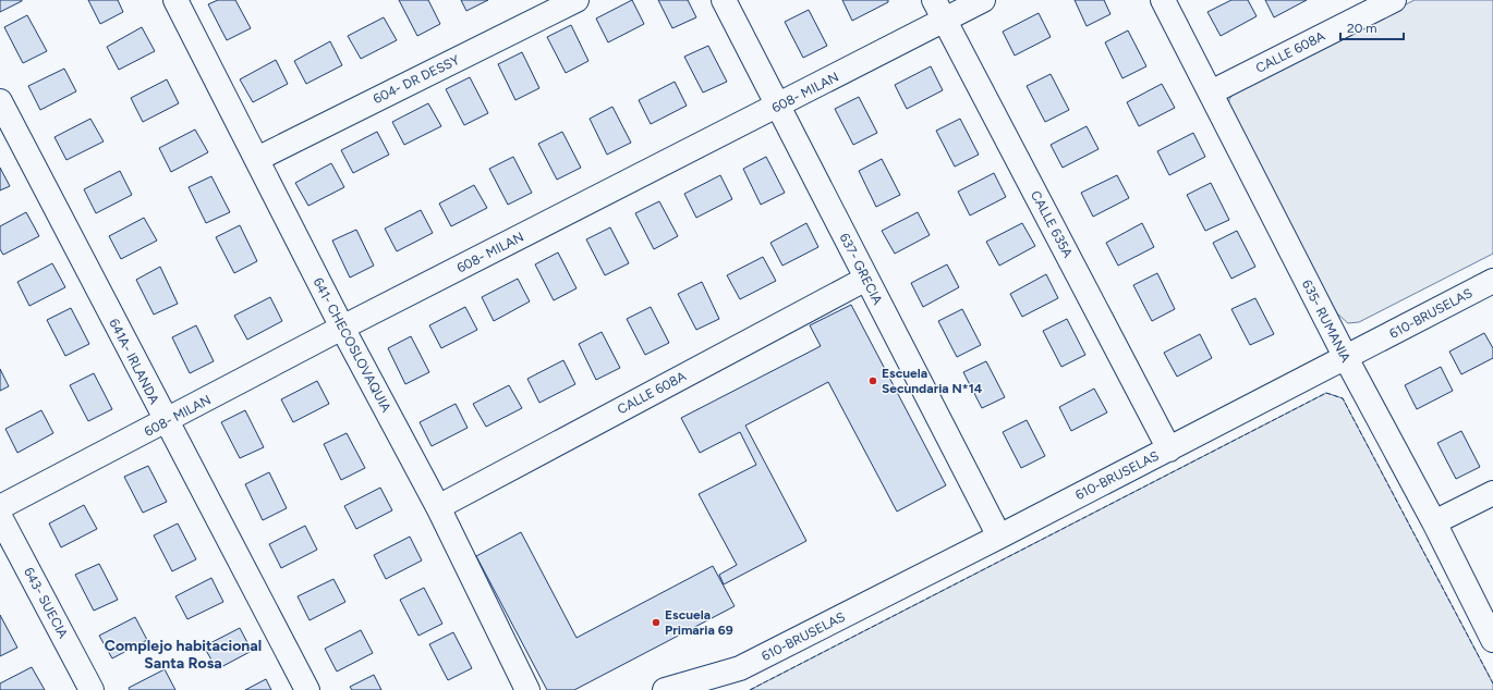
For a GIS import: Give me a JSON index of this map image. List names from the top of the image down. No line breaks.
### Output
{"streets":{"street":["CALLE 608A","604- DR DESSY","608- MILAN","CALLE 635A","637- GRECIA","610-BRUSELAS","635- RUMANIA","641- CHECOSLOVAQUIA","641A- IRLANDA","643- SUECIA"]},"crossings":[["CALLE 608A","637- GRECIA"],["CALLE 608A","635- RUMANIA"],["CALLE 608A","641- CHECOSLOVAQUIA"],["604- DR DESSY","641- CHECOSLOVAQUIA"],["608- MILAN","CALLE 635A"],["608- MILAN","637- GRECIA"],["608- MILAN","641- CHECOSLOVAQUIA"],["608- MILAN","641A- IRLANDA"],["CALLE 635A","610-BRUSELAS"],["637- GRECIA","610-BRUSELAS"],["610-BRUSELAS","635- RUMANIA"]],"districts":["Complejo habitacional Santa Rosa"],"places":["Escuela Secundaria N*14","Escuela Primaria 69"],"scale_bar":"20 m"}
